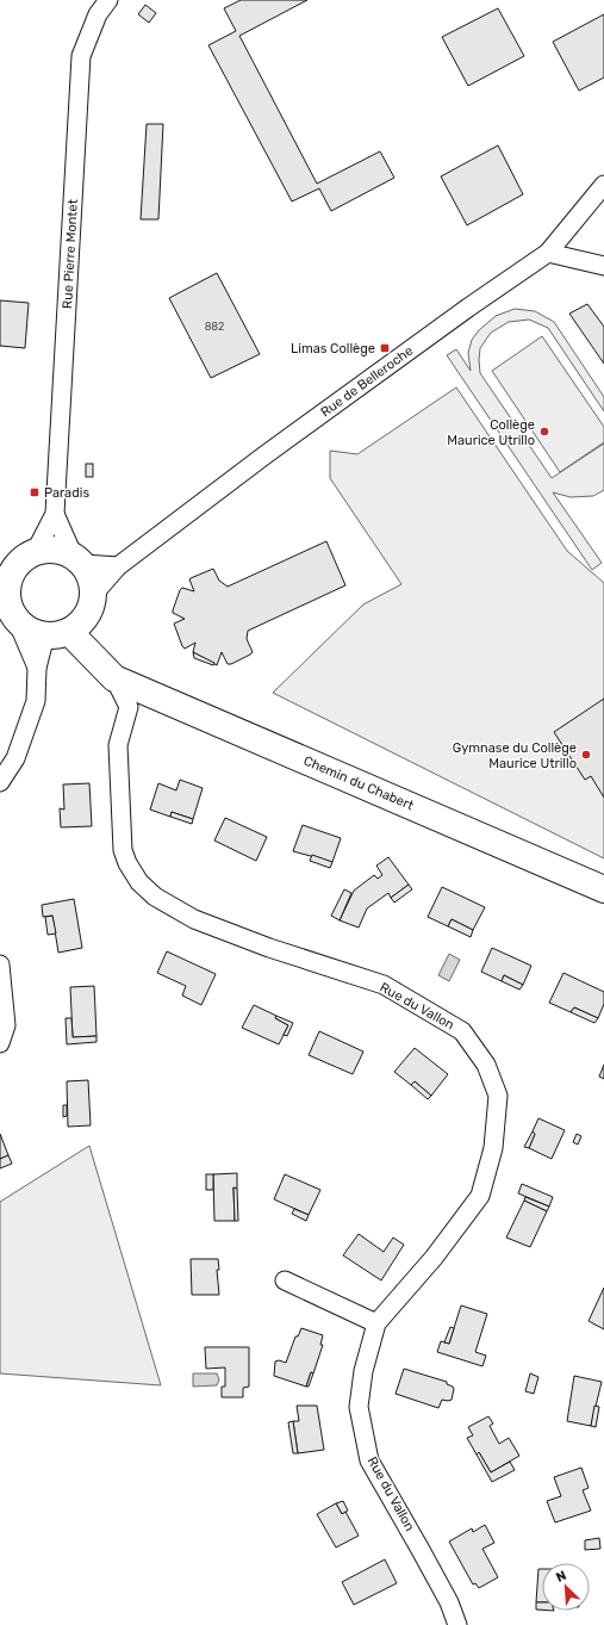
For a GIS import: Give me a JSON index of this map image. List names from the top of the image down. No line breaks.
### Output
{"streets":{"main road":["Chemin du Chabert"],"street":["Rue Pierre Montet","Rue de Belleroche","Rue du Vallon"]},"crossings":[["Rue Pierre Montet","Rue de Belleroche"],["Rue Pierre Montet","Chemin du Chabert"],["Rue de Belleroche","Chemin du Chabert"],["Chemin du Chabert","Rue du Vallon"]],"places":{"transit":["Limas Collège","Paradis"],"other":["Collège Maurice Utrillo","Gymnase du Collège Maurice Utrillo"]},"house_numbers":["882"],"north":"top left"}
